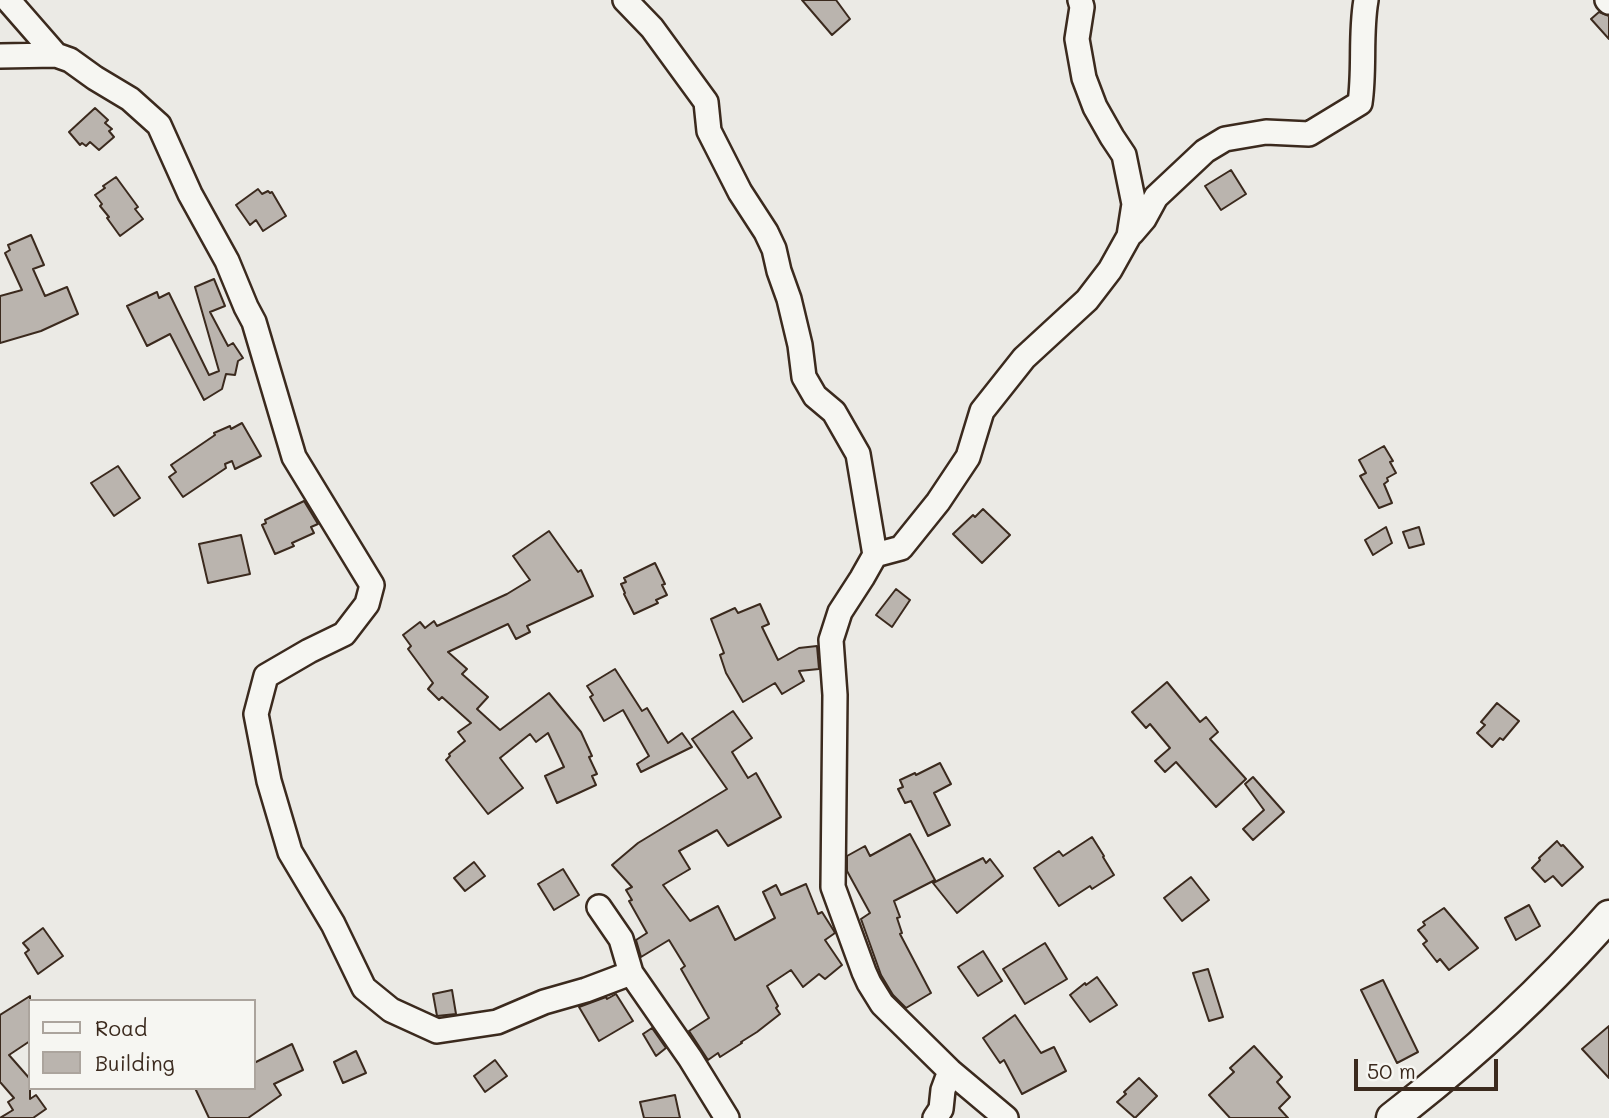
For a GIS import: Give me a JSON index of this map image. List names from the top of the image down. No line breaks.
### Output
{"legend":["Road","Building"],"scale_bar":"50 m"}
